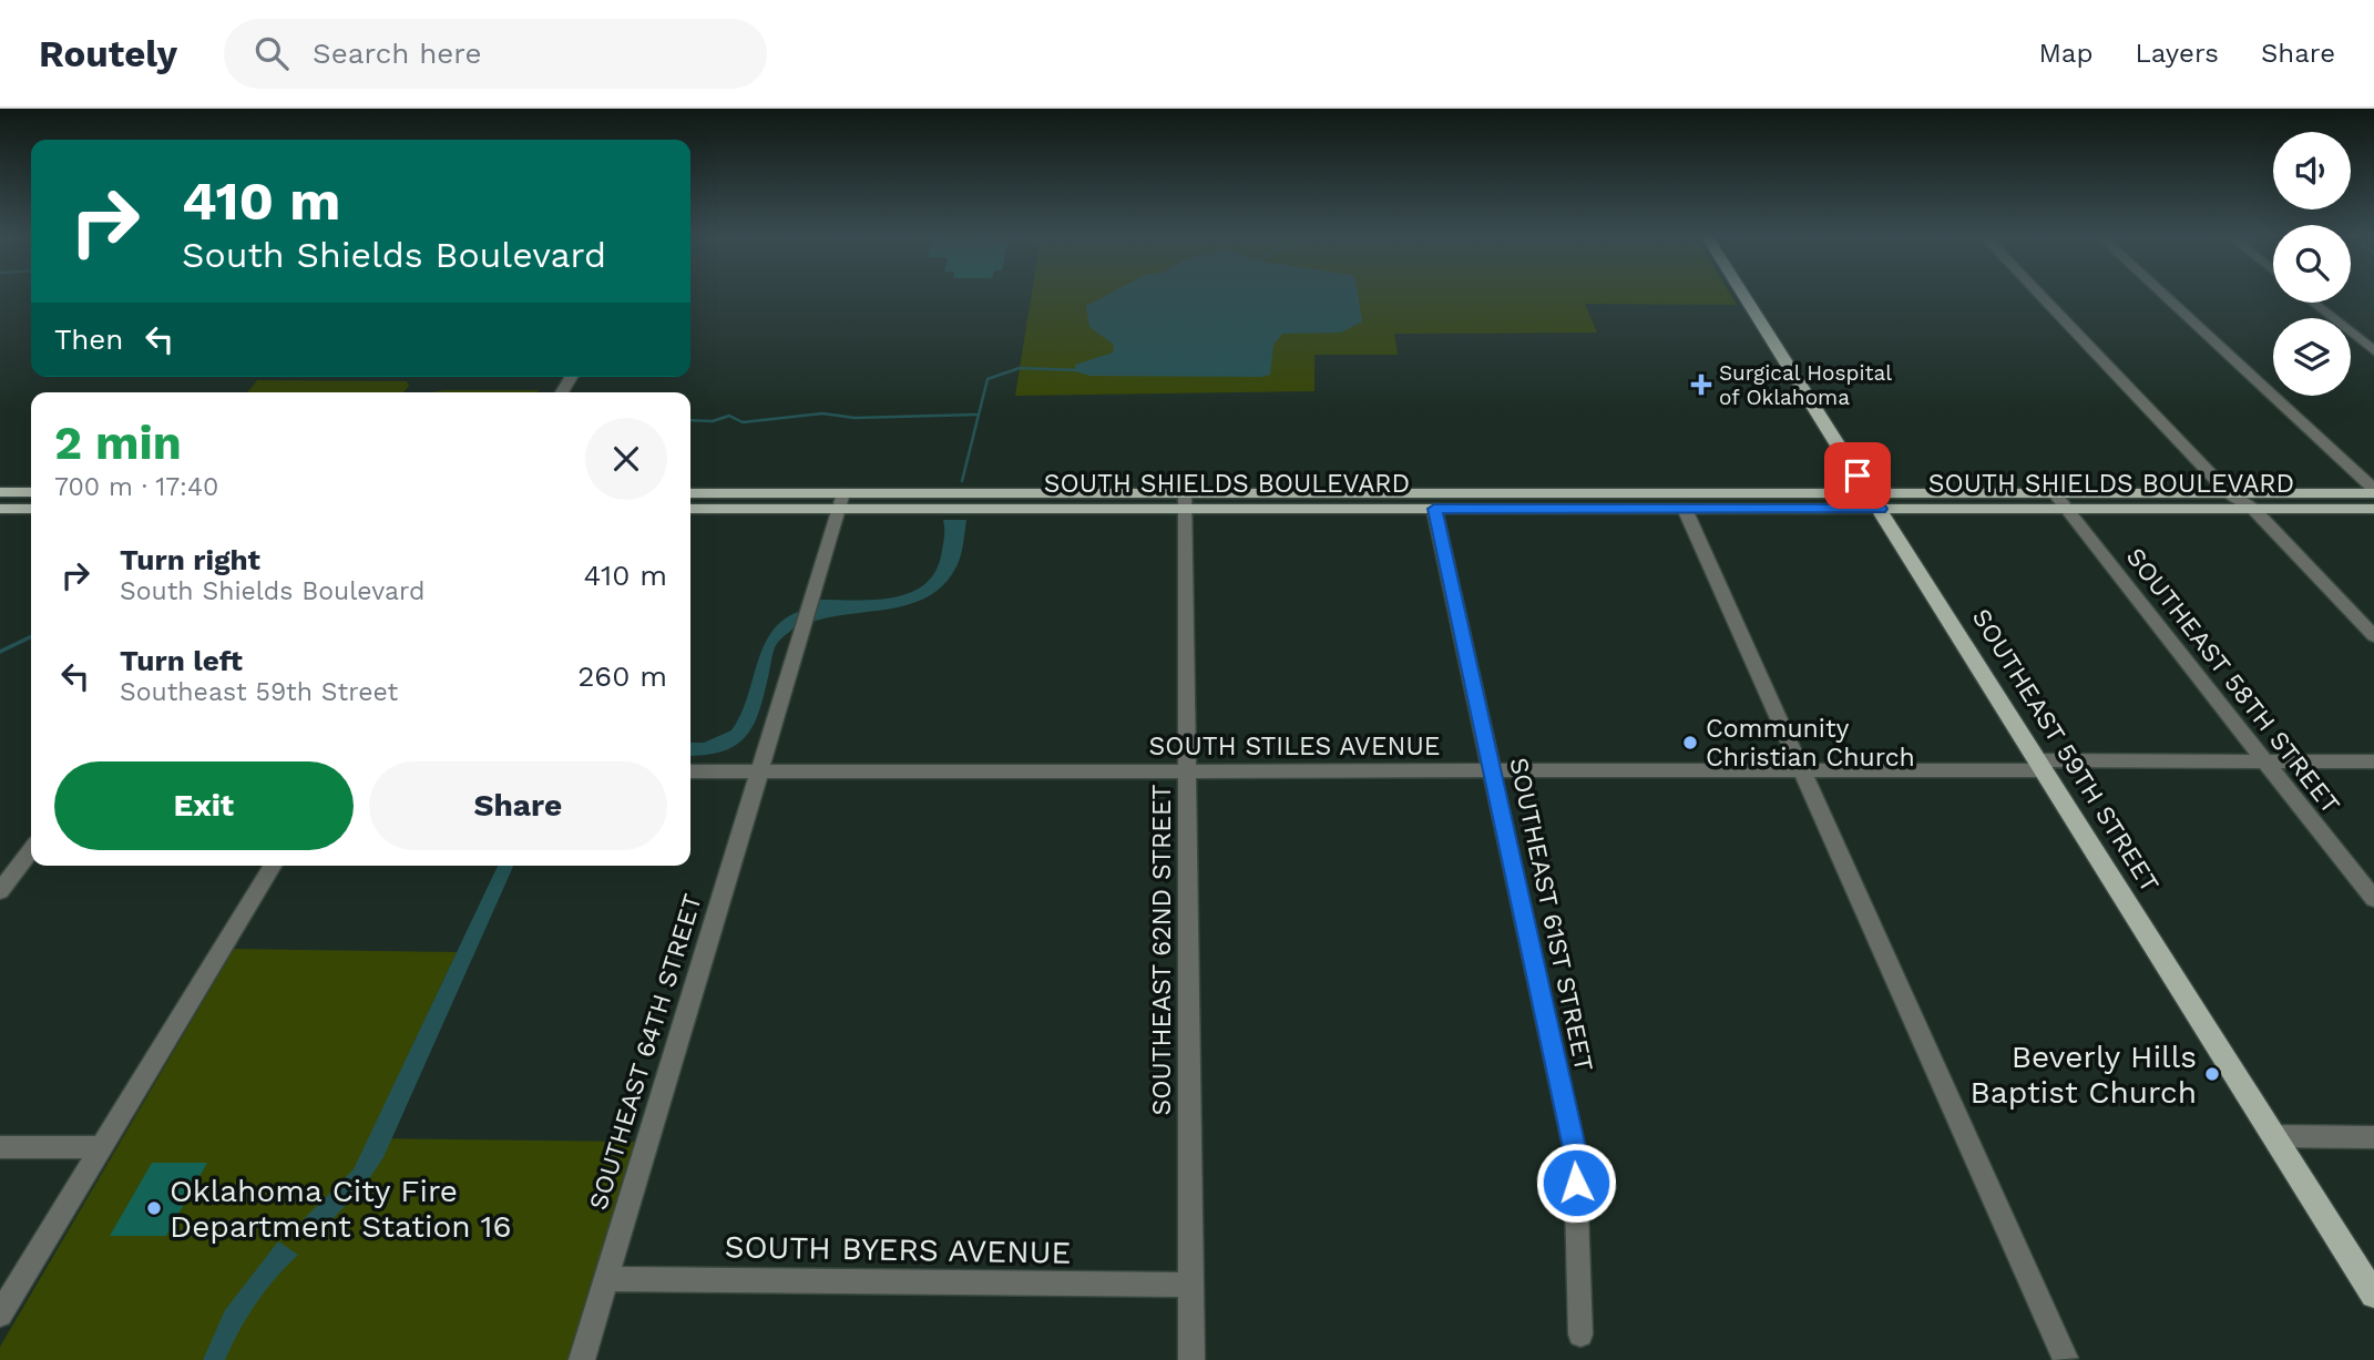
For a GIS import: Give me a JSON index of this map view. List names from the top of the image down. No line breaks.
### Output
{"streets":{"main road":["SOUTH SHIELDS BOULEVARD","SOUTHEAST 59TH STREET"],"street":["SOUTHEAST 58TH STREET","SOUTH STILES AVENUE","SOUTHEAST 61ST STREET","SOUTHEAST 62ND STREET","SOUTHEAST 64TH STREET","SOUTH BYERS AVENUE"]},"crossings":[["SOUTH SHIELDS BOULEVARD","SOUTHEAST 58TH STREET"],["SOUTH SHIELDS BOULEVARD","SOUTHEAST 59TH STREET"],["SOUTH SHIELDS BOULEVARD","SOUTHEAST 61ST STREET"],["SOUTH SHIELDS BOULEVARD","SOUTHEAST 62ND STREET"],["SOUTH SHIELDS BOULEVARD","SOUTHEAST 64TH STREET"],["SOUTHEAST 58TH STREET","SOUTH STILES AVENUE"],["SOUTH STILES AVENUE","SOUTHEAST 59TH STREET"],["SOUTH STILES AVENUE","SOUTHEAST 61ST STREET"],["SOUTH STILES AVENUE","SOUTHEAST 62ND STREET"],["SOUTH STILES AVENUE","SOUTHEAST 64TH STREET"],["SOUTHEAST 62ND STREET","SOUTH BYERS AVENUE"],["SOUTHEAST 64TH STREET","SOUTH BYERS AVENUE"]],"places":{"health":["Surgical Hospital of Oklahoma"],"other":["Community Christian Church","Beverly Hills Baptist Church","Oklahoma City Fire Department Station 16"]},"page":{"header":"Routely","search":"Search here","nav":["Map","Layers","Share"],"turn":["410 m","South Shields Boulevard"],"then":"Then","heading":["2 min","700 m · 17:40"],"list":[{"name":"Turn right","note":"South Shields Boulevard","value":"410 m"},{"name":"Turn left","note":"Southeast 59th Street","value":"260 m"}],"buttons":["Exit","Share"]}}
